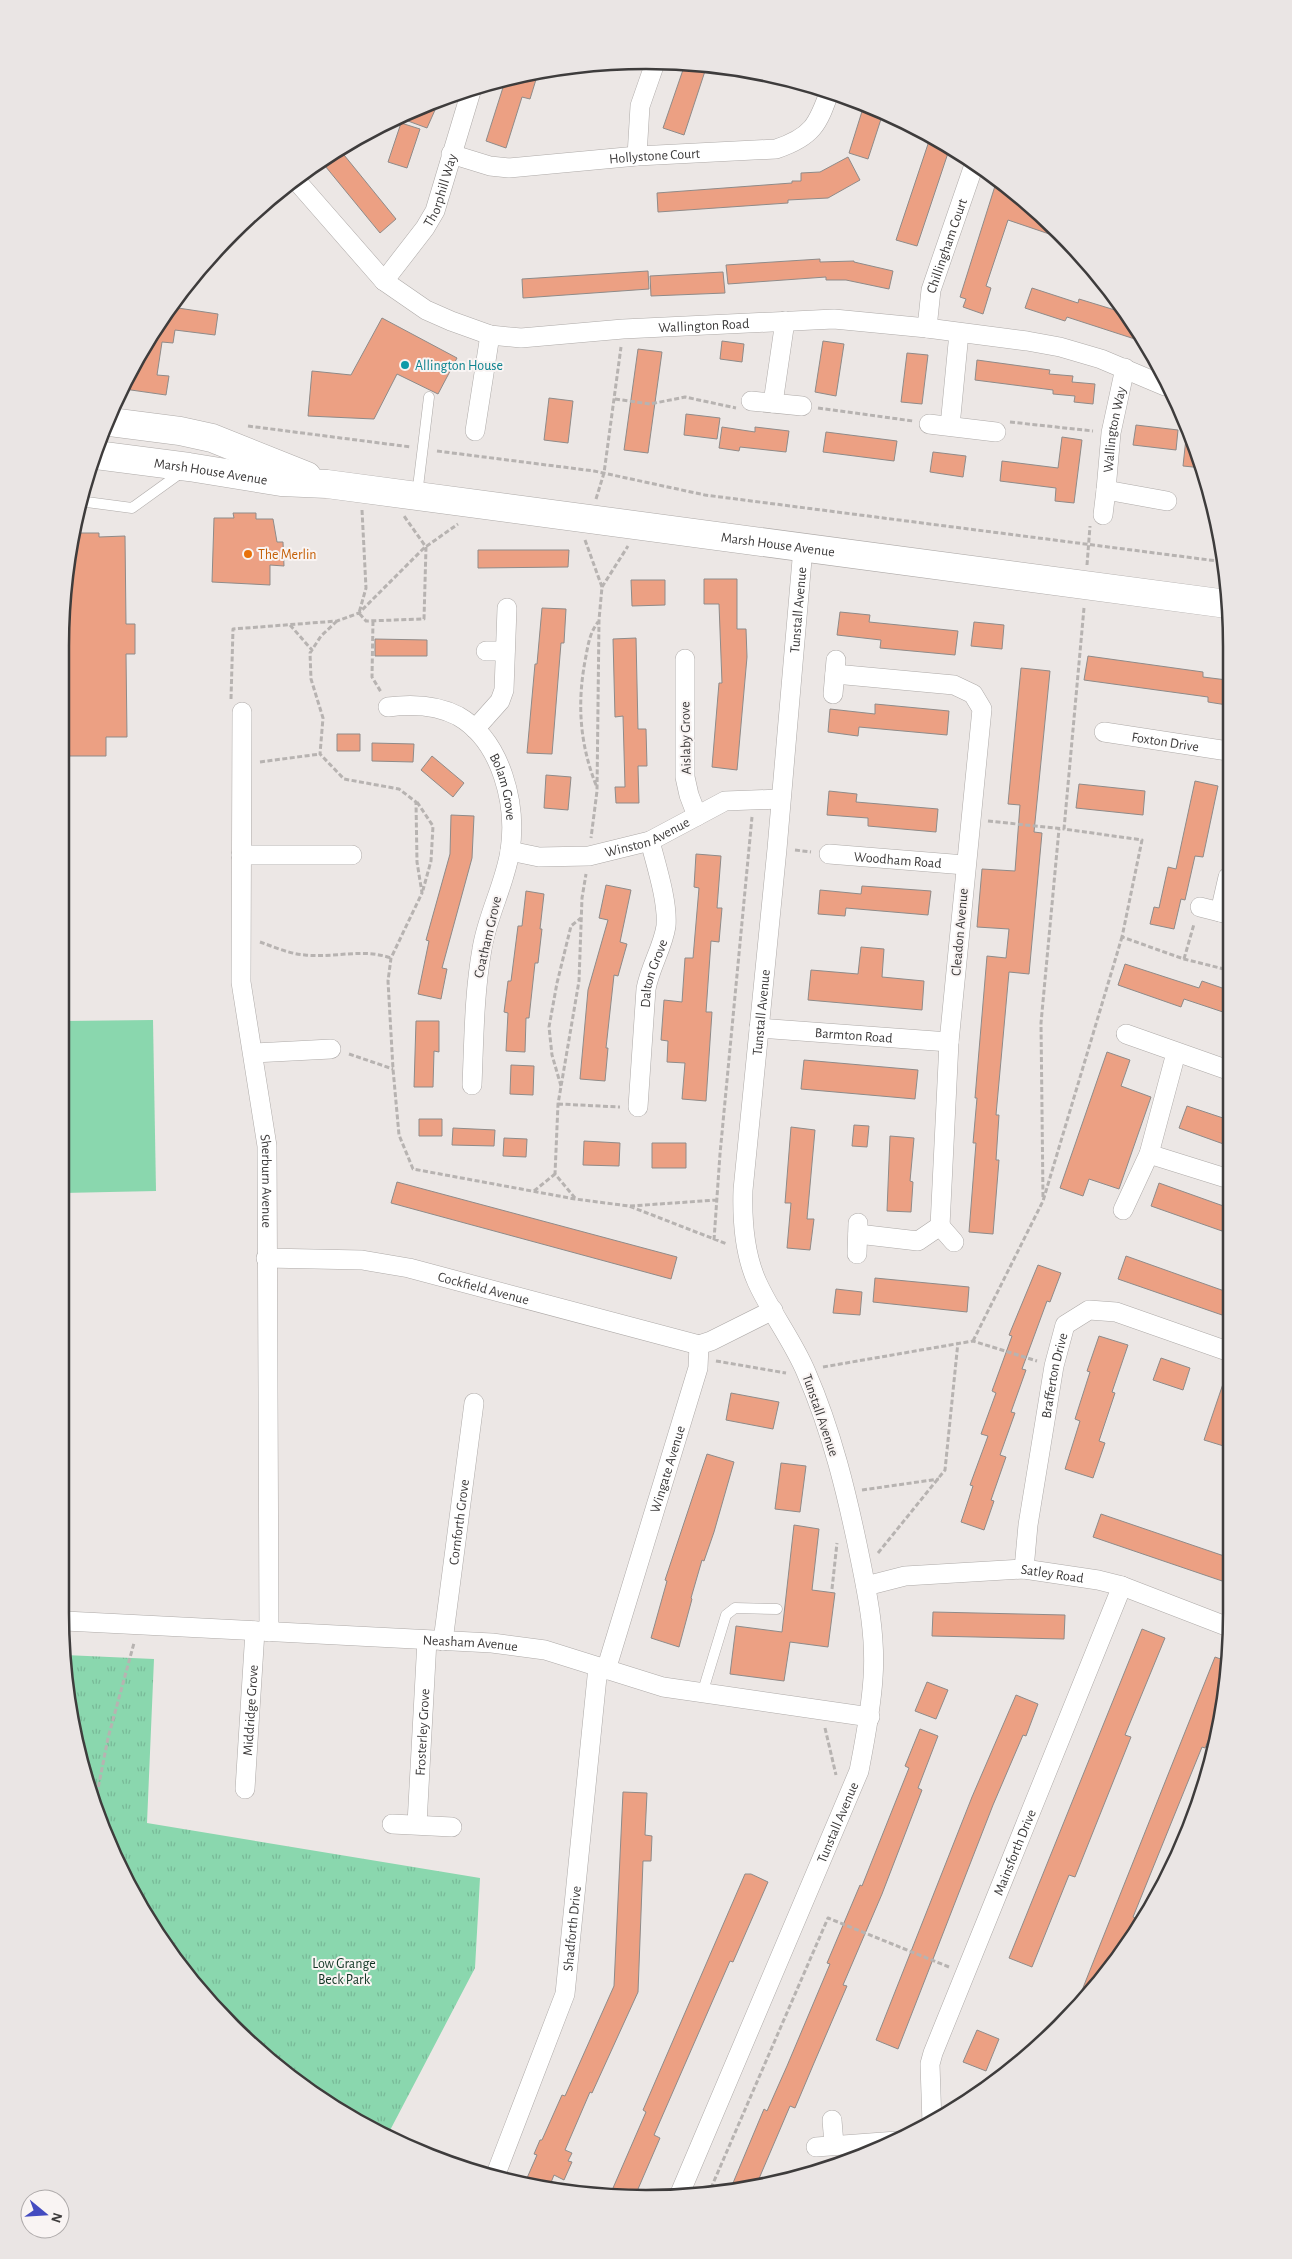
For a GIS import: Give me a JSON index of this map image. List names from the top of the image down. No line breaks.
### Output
{"streets":{"street":["Hollystone Court","Thorphill Way","Chillingham Court","Wallington Road","Wallington Way","Marsh House Avenue","Tunstall Avenue","Aislaby Grove","Foxton Drive","Bolam Grove","Winston Avenue","Woodham Road","Cleadon Avenue","Coatham Grove","Dalton Grove","Barmton Road","Sherburn Avenue","Cockfield Avenue","Brafferton Drive","Wingate Avenue","Cornforth Grove","Satley Road","Neasham Avenue","Middridge Grove","Frosterley Grove","Mainsforth Drive","Shadforth Drive"]},"crossings":[["Hollystone Court","Thorphill Way"],["Thorphill Way","Wallington Road"],["Chillingham Court","Wallington Road"],["Wallington Road","Wallington Way"],["Marsh House Avenue","Tunstall Avenue"],["Tunstall Avenue","Winston Avenue"],["Tunstall Avenue","Barmton Road"],["Tunstall Avenue","Satley Road"],["Tunstall Avenue","Neasham Avenue"],["Aislaby Grove","Winston Avenue"],["Bolam Grove","Winston Avenue"],["Bolam Grove","Coatham Grove"],["Winston Avenue","Coatham Grove"],["Winston Avenue","Dalton Grove"],["Woodham Road","Cleadon Avenue"],["Cleadon Avenue","Barmton Road"],["Sherburn Avenue","Cockfield Avenue"],["Sherburn Avenue","Neasham Avenue"],["Sherburn Avenue","Middridge Grove"],["Cockfield Avenue","Wingate Avenue"],["Brafferton Drive","Satley Road"],["Wingate Avenue","Neasham Avenue"],["Wingate Avenue","Shadforth Drive"],["Cornforth Grove","Neasham Avenue"],["Cornforth Grove","Frosterley Grove"],["Satley Road","Mainsforth Drive"],["Neasham Avenue","Middridge Grove"],["Neasham Avenue","Frosterley Grove"],["Neasham Avenue","Shadforth Drive"]],"parks":["Low Grange Beck Park"],"places":["Allington House","The Merlin"],"north":"right"}
